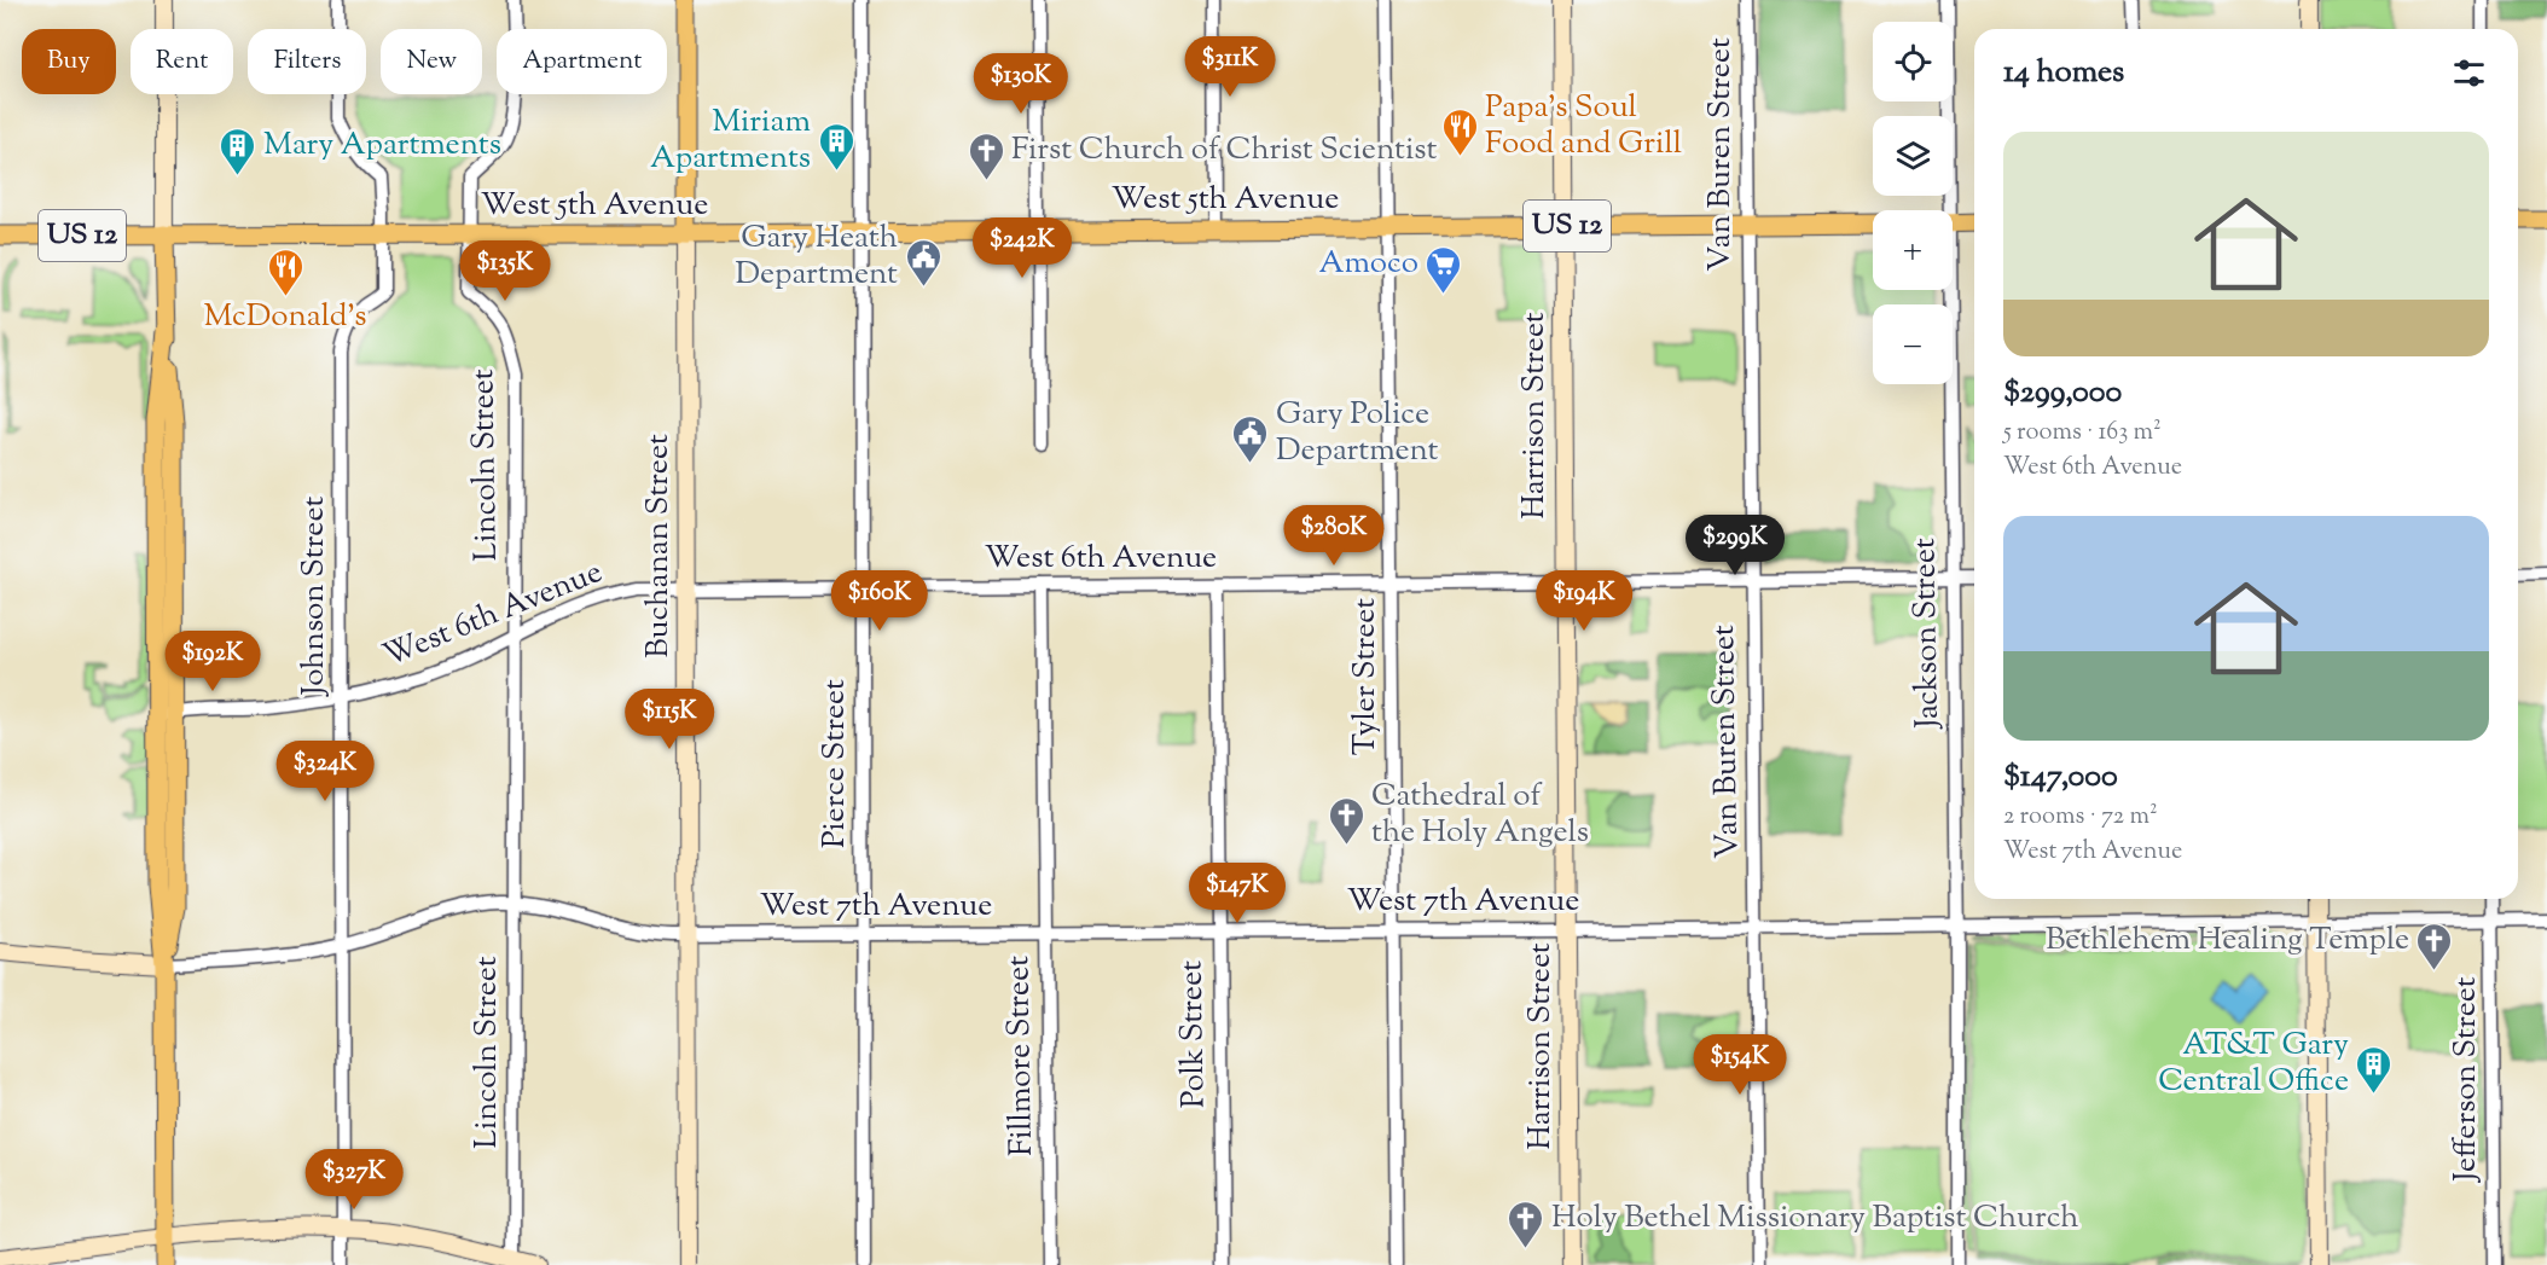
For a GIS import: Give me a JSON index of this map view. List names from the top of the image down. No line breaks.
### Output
{"streets":{"main road":["West 5th Avenue","US 12","Buchanan Street"],"street":["Van Buren Street","Harrison Street","Lincoln Street","West 6th Avenue","Johnson Street","Jackson Street","Tyler Street","Pierce Street","West 7th Avenue","Polk Street","Fillmore Street","Jefferson Street"]},"crossings":[["Van Buren Street","West 5th Avenue"],["Van Buren Street","West 6th Avenue"],["Van Buren Street","West 7th Avenue"],["West 5th Avenue","Harrison Street"],["West 5th Avenue","Lincoln Street"],["West 5th Avenue","Buchanan Street"],["West 5th Avenue","Johnson Street"],["West 5th Avenue","Tyler Street"],["West 5th Avenue","Pierce Street"],["Harrison Street","West 6th Avenue"],["Harrison Street","West 7th Avenue"],["Lincoln Street","West 6th Avenue"],["Lincoln Street","West 7th Avenue"],["Buchanan Street","West 6th Avenue"],["Buchanan Street","West 7th Avenue"],["West 6th Avenue","Johnson Street"],["West 6th Avenue","Jackson Street"],["West 6th Avenue","Tyler Street"],["West 6th Avenue","Pierce Street"],["West 6th Avenue","Polk Street"],["West 6th Avenue","Fillmore Street"],["Johnson Street","West 7th Avenue"],["Jackson Street","West 7th Avenue"],["Tyler Street","West 7th Avenue"],["Pierce Street","West 7th Avenue"],["West 7th Avenue","Polk Street"],["West 7th Avenue","Fillmore Street"],["West 7th Avenue","Jefferson Street"]],"places":{"restaurant":["Papa's Soul Food and Grill","McDonald's"],"building":["Miriam Apartments","Mary Apartments","AT&T Gary Central Office"],"church":["First Church of Christ Scientist","Cathedral of the Holy Angels","Bethlehem Healing Temple","Holy Bethel Missionary Baptist Church"],"public building":["Gary Heath Department","Gary Police Department"],"supermarket":["Amoco"]},"page":{"map_buttons":["+","−"],"chip":["Buy","Rent","Filters","New","Apartment"],"heading":"14 homes","price":["$311K","$130K","$242K","$135K","$280K","$299K","$160K","$194K","$192K","$115K","$324K","$147K","$154K","$327K"],"list":[{"name":"$299,000","note":"5 rooms · 163 m² · West 6th Avenue"},{"name":"$147,000","note":"2 rooms · 72 m² · West 7th Avenue"}]}}
